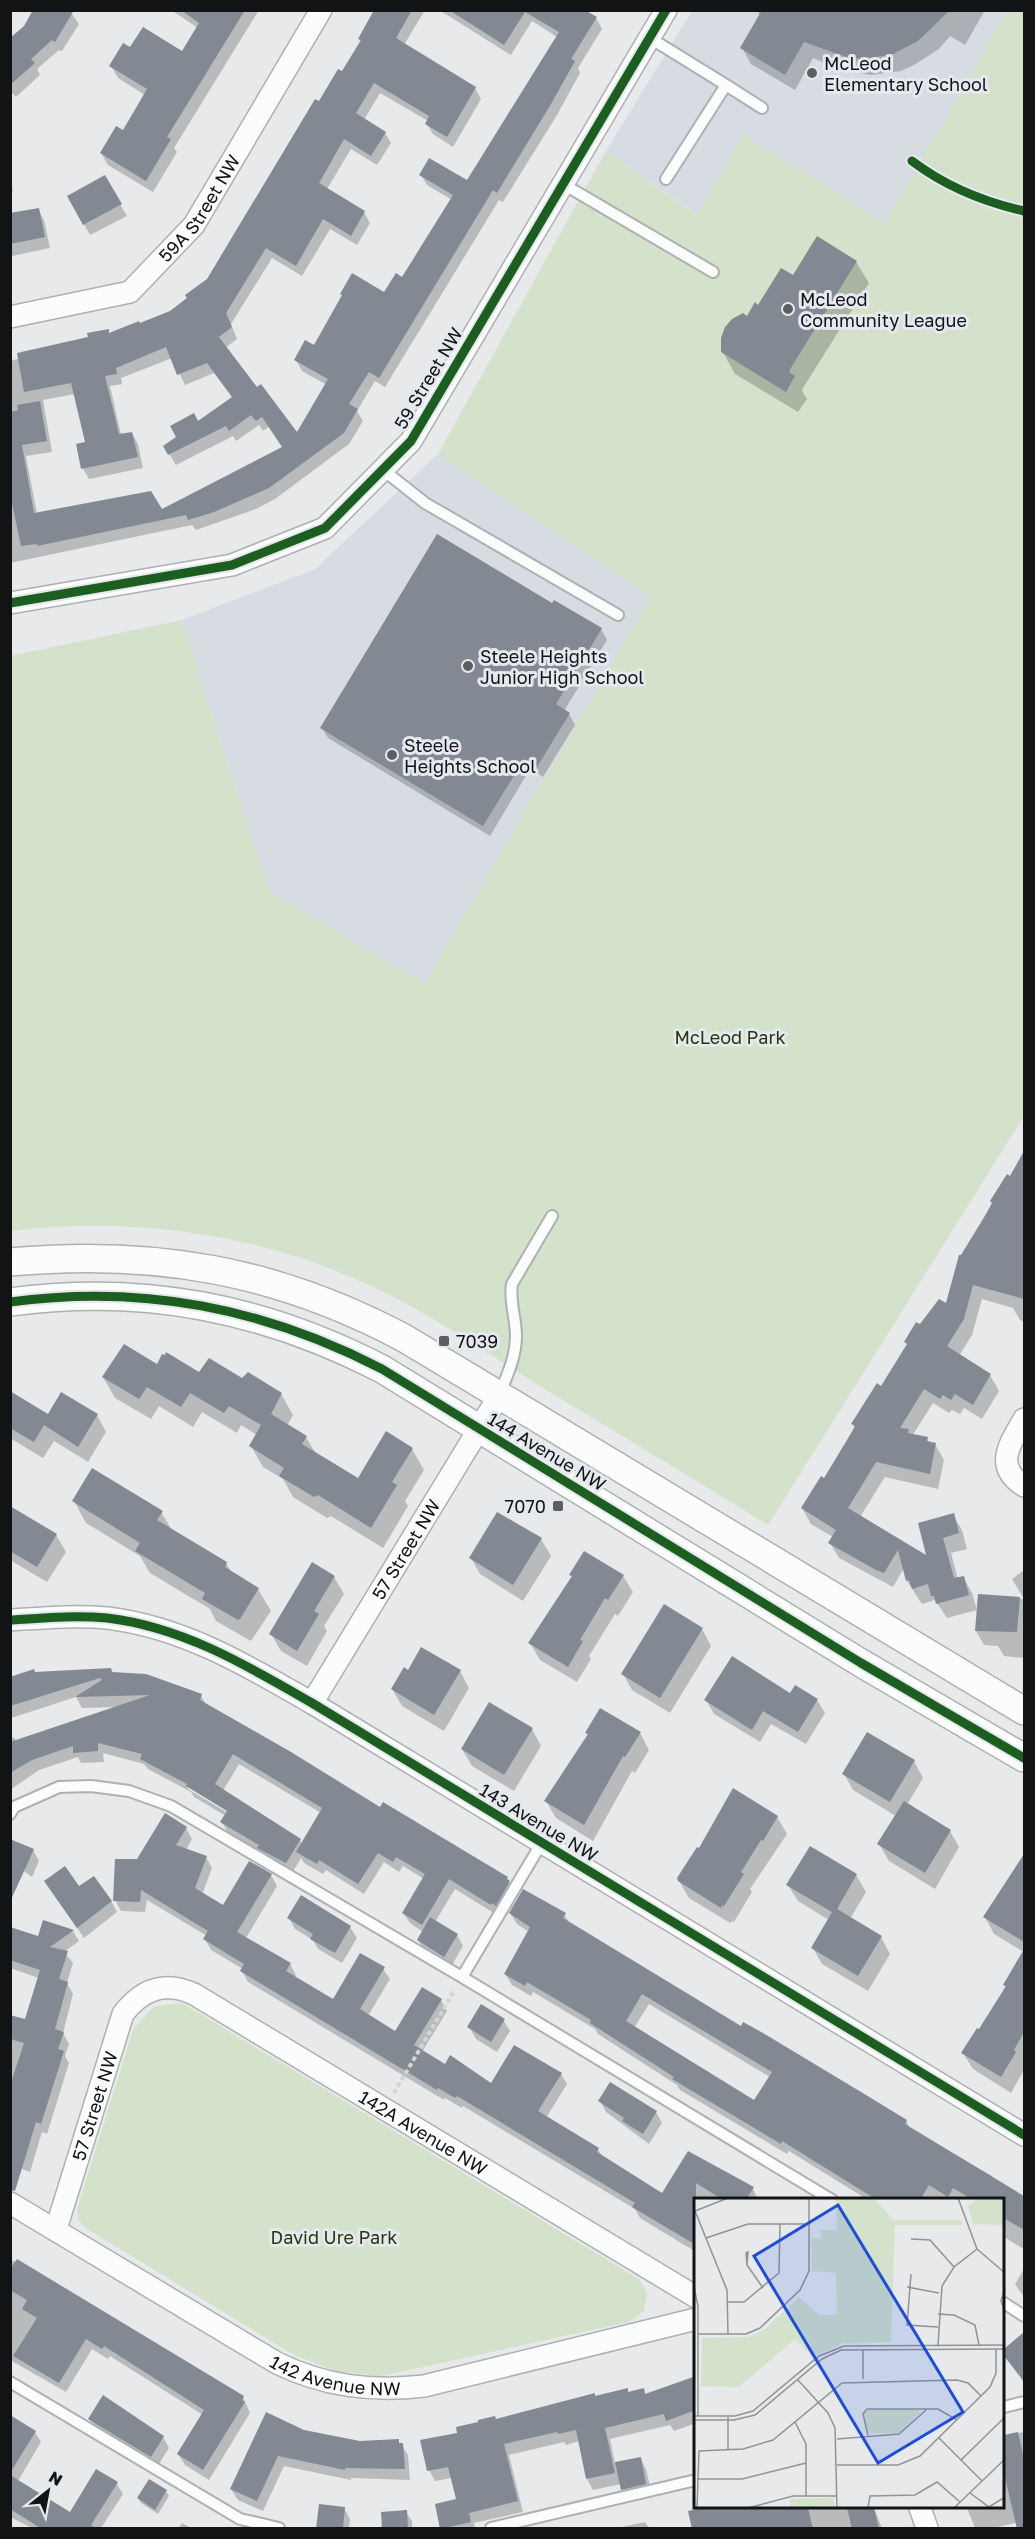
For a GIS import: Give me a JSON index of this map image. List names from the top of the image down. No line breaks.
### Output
{"streets":{"street":["59A Street NW","59 Street NW","144 Avenue NW","57 Street NW","143 Avenue NW","142A Avenue NW","142 Avenue NW"]},"crossings":[["144 Avenue NW","57 Street NW"],["57 Street NW","143 Avenue NW"],["57 Street NW","142A Avenue NW"],["57 Street NW","142 Avenue NW"]],"parks":["McLeod Park","David Ure Park"],"places":{"other":["McLeod Elementary School","McLeod Community League","Steele Heights Junior High School","Steele Heights School"],"transit":["7039","7070"]},"north":"top right"}
